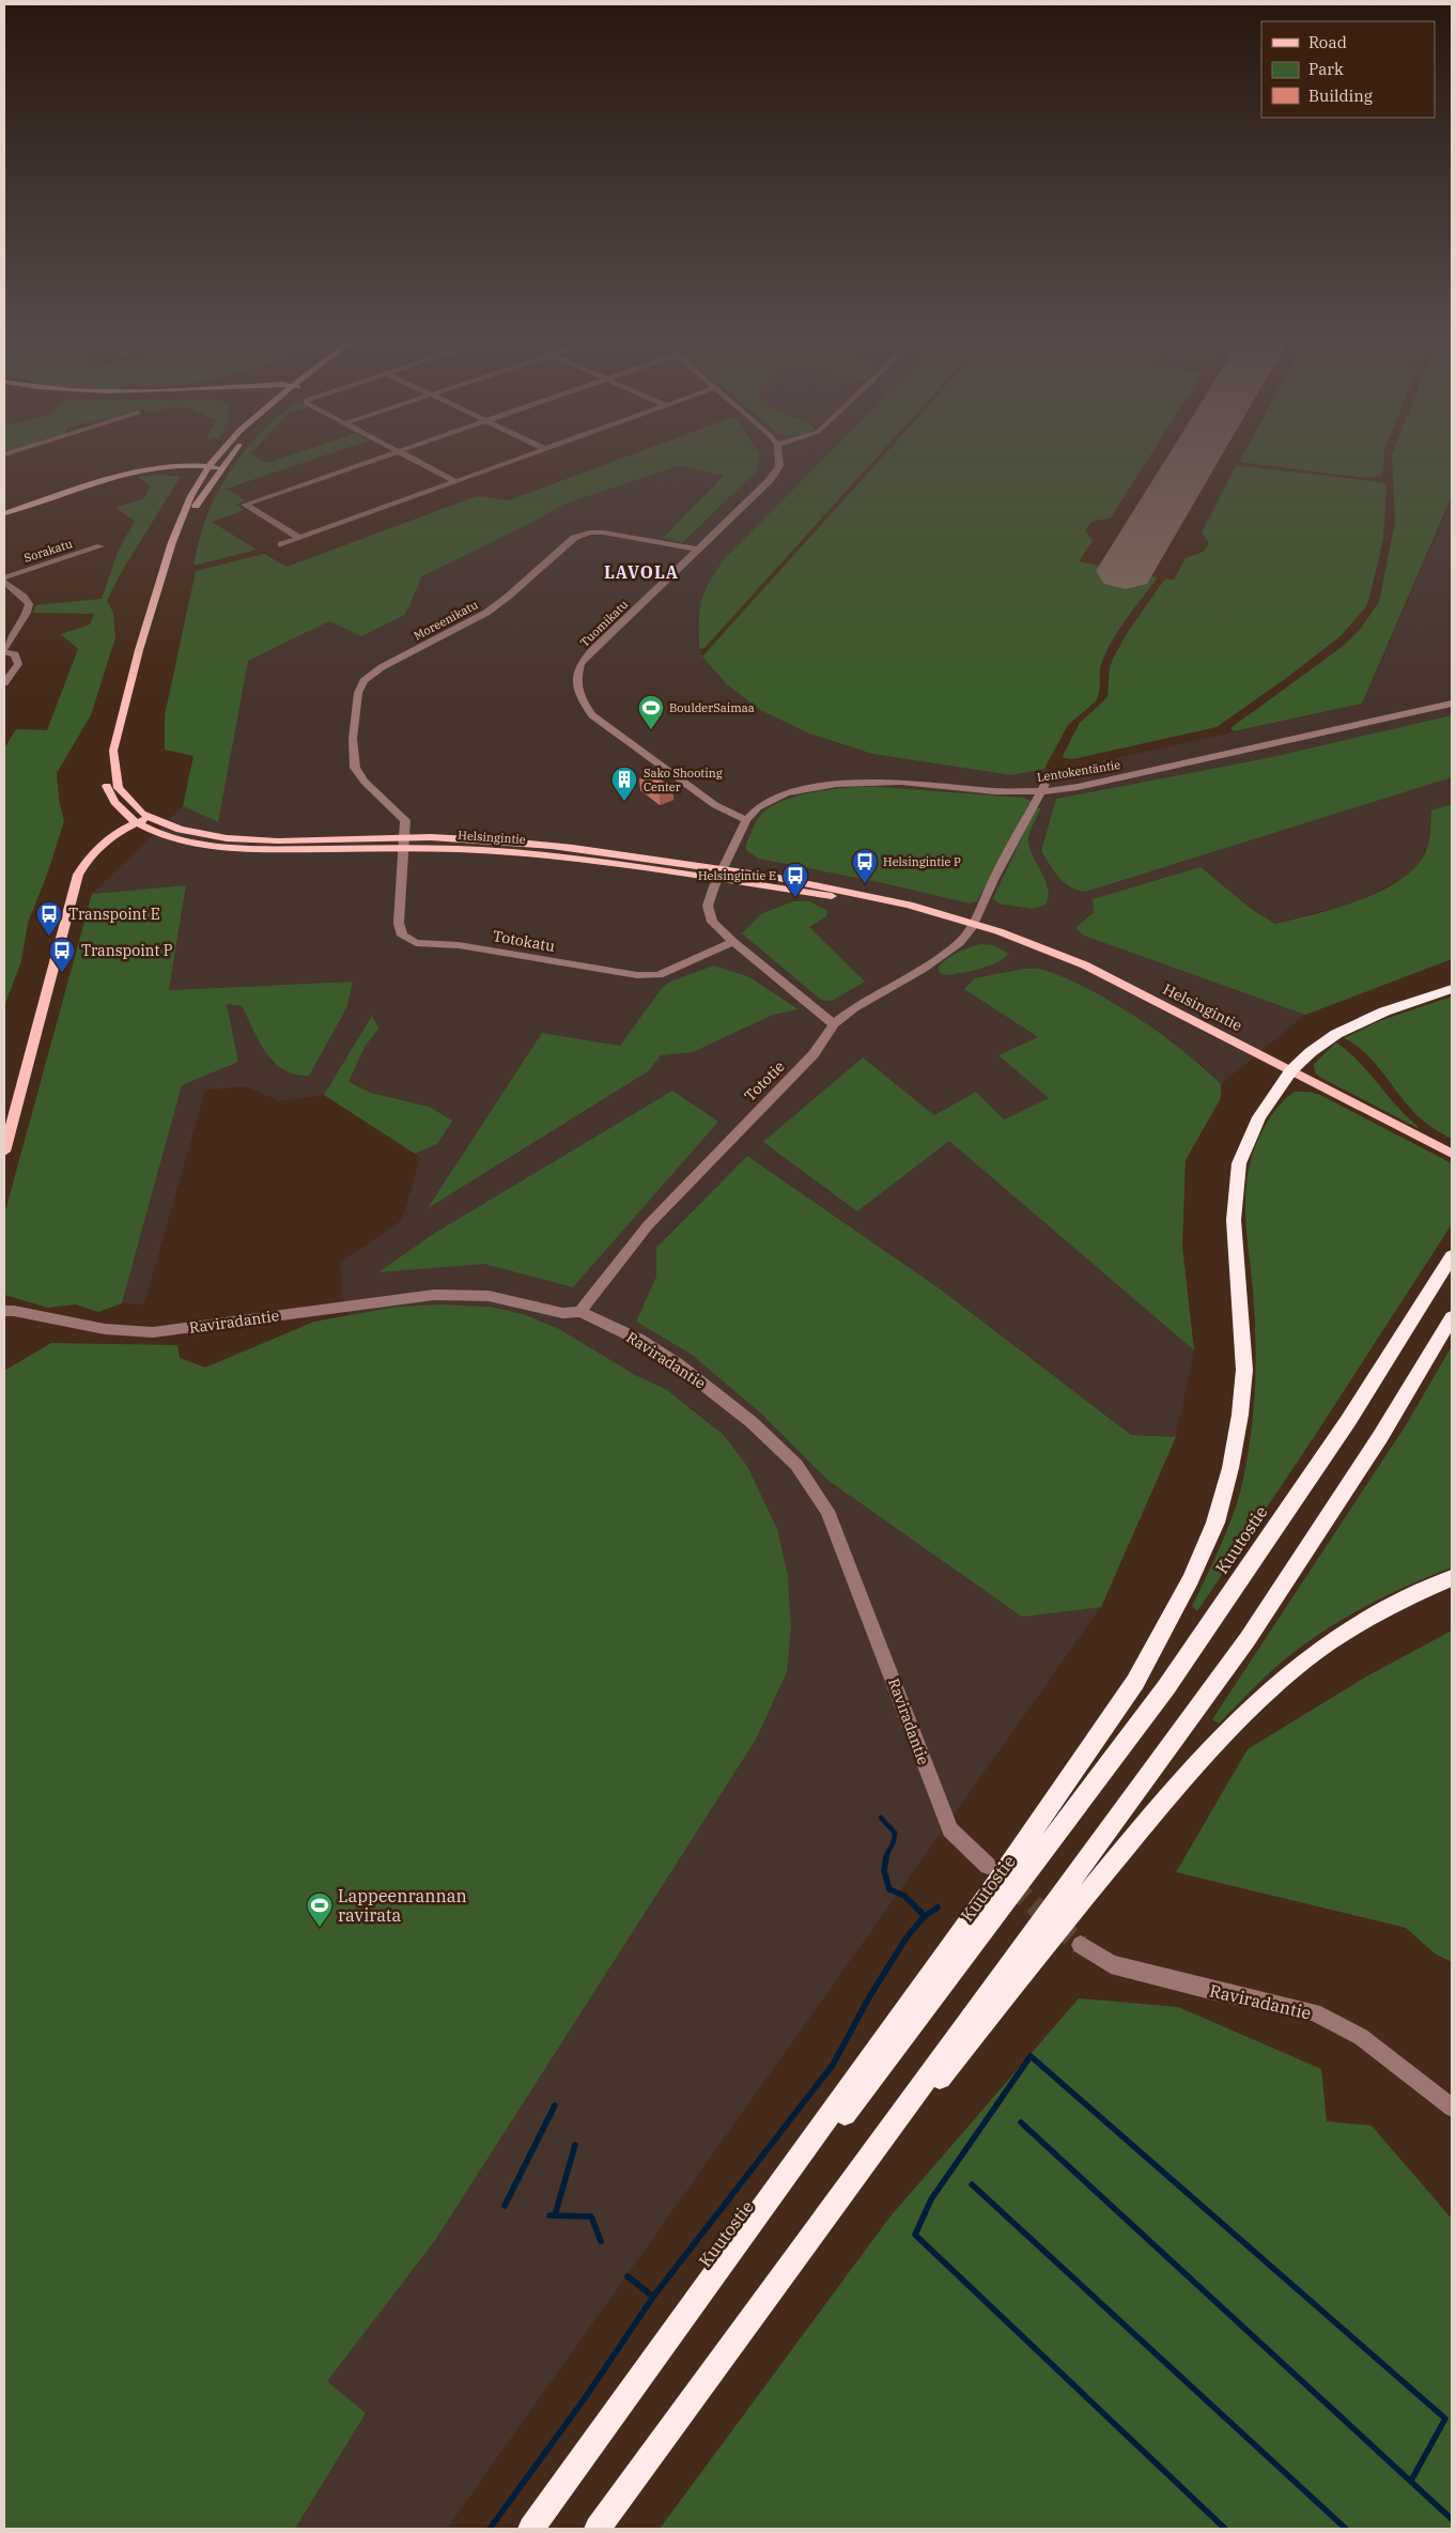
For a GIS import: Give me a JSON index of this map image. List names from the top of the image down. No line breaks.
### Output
{"streets":{"highway":["Kuutostie"],"main road":["Helsingintie"],"street":["Sorakatu","Moreenikatu","Tuomikatu","Lentokentäntie","Totokatu","Tototie","Raviradantie"]},"crossings":[["Moreenikatu","Tuomikatu"],["Moreenikatu","Helsingintie"],["Moreenikatu","Totokatu"],["Tuomikatu","Lentokentäntie"],["Lentokentäntie","Helsingintie"],["Lentokentäntie","Tototie"],["Helsingintie","Totokatu"],["Helsingintie","Tototie"],["Tototie","Raviradantie"]],"districts":["LAVOLA"],"places":{"sports":["BoulderSaimaa","Lappeenrannan ravirata"],"building":["Sako Shooting Center"],"bus stop":["Helsingintie P","Helsingintie E","Transpoint E","Transpoint P"]},"legend":["Road","Park","Building"]}
